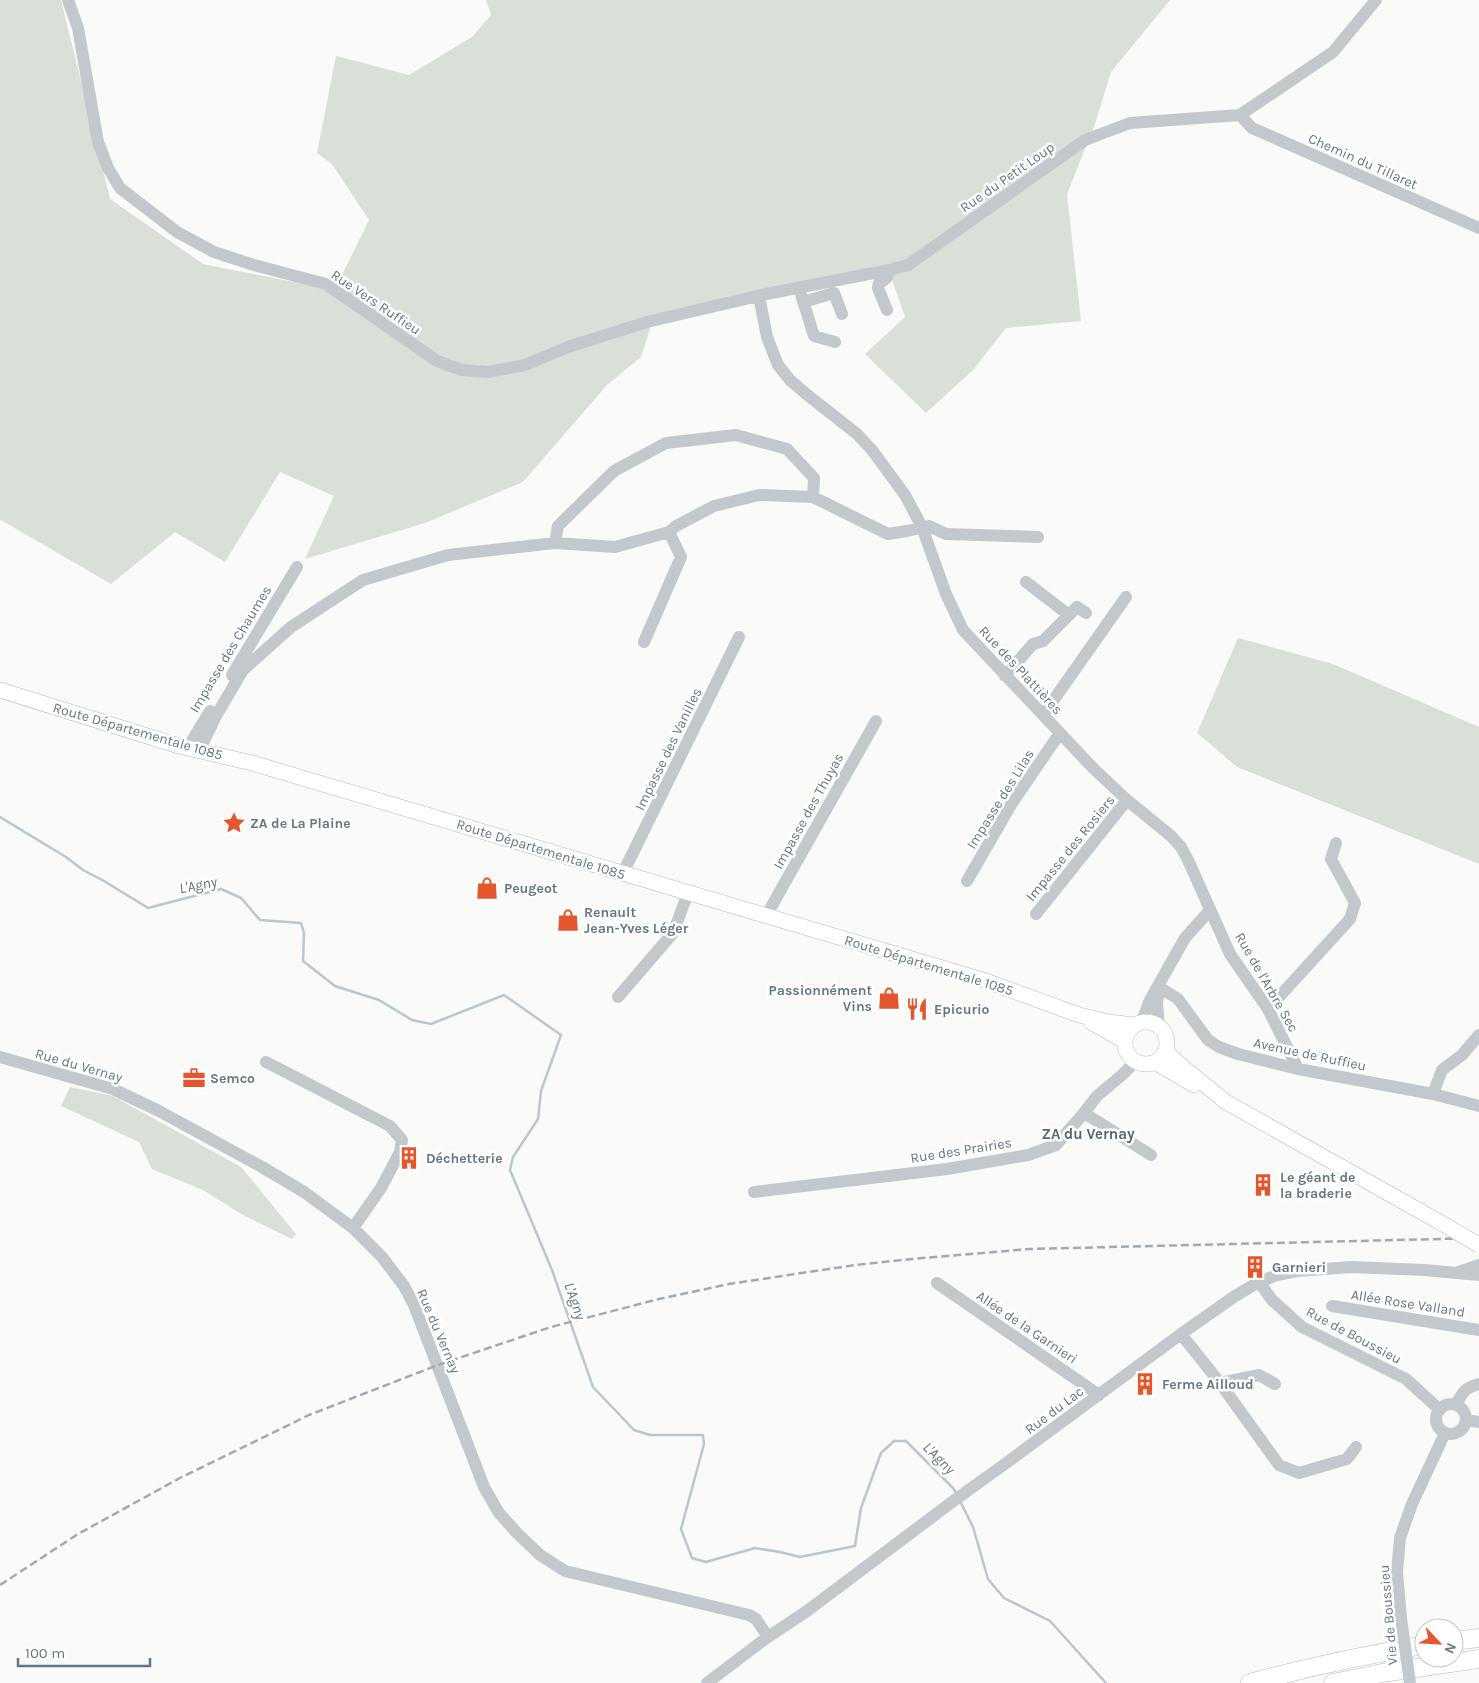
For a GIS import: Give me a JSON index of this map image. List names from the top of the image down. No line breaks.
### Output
{"streets":{"main road":["Route Départementale 1085"],"street":["Chemin du Tillaret","Rue du Petit Loup","Rue Vers Ruffieu","Impasse des Chaumes","Rue des Plattières","Impasse des Vanilles","Impasse des Lilas","Impasse des Thuyas","Impasse des Rosiers","Rue de l'Arbre Sec","Avenue de Ruffieu","Rue du Vernay","Rue des Prairies","Allée Rose Valland","Allée de la Garnieri","Rue de Boussieu","Rue du Lac","Vie de Boussieu"]},"crossings":[["Chemin du Tillaret","Rue du Petit Loup"],["Rue du Petit Loup","Rue Vers Ruffieu"],["Rue Vers Ruffieu","Rue des Plattières"],["Impasse des Chaumes","Route Départementale 1085"],["Rue des Plattières","Impasse des Lilas"],["Rue des Plattières","Impasse des Rosiers"],["Rue des Plattières","Rue de l'Arbre Sec"],["Route Départementale 1085","Impasse des Vanilles"],["Route Départementale 1085","Impasse des Thuyas"],["Rue de l'Arbre Sec","Avenue de Ruffieu"],["Rue du Vernay","Rue du Lac"],["Allée de la Garnieri","Rue du Lac"],["Rue de Boussieu","Rue du Lac"],["Rue de Boussieu","Vie de Boussieu"]],"districts":["ZA du Vernay"],"water":["L'Agny"],"places":{"place":["ZA de La Plaine"],"shop":["Peugeot","Renault Jean-Yves Léger","Passionnément Vins"],"restaurant":["Epicurio"],"office":["Semco"],"building":["Déchetterie","Le géant de la braderie","Garnieri","Ferme Ailloud"]},"scale_bar":"100 m","north":"bottom right"}
